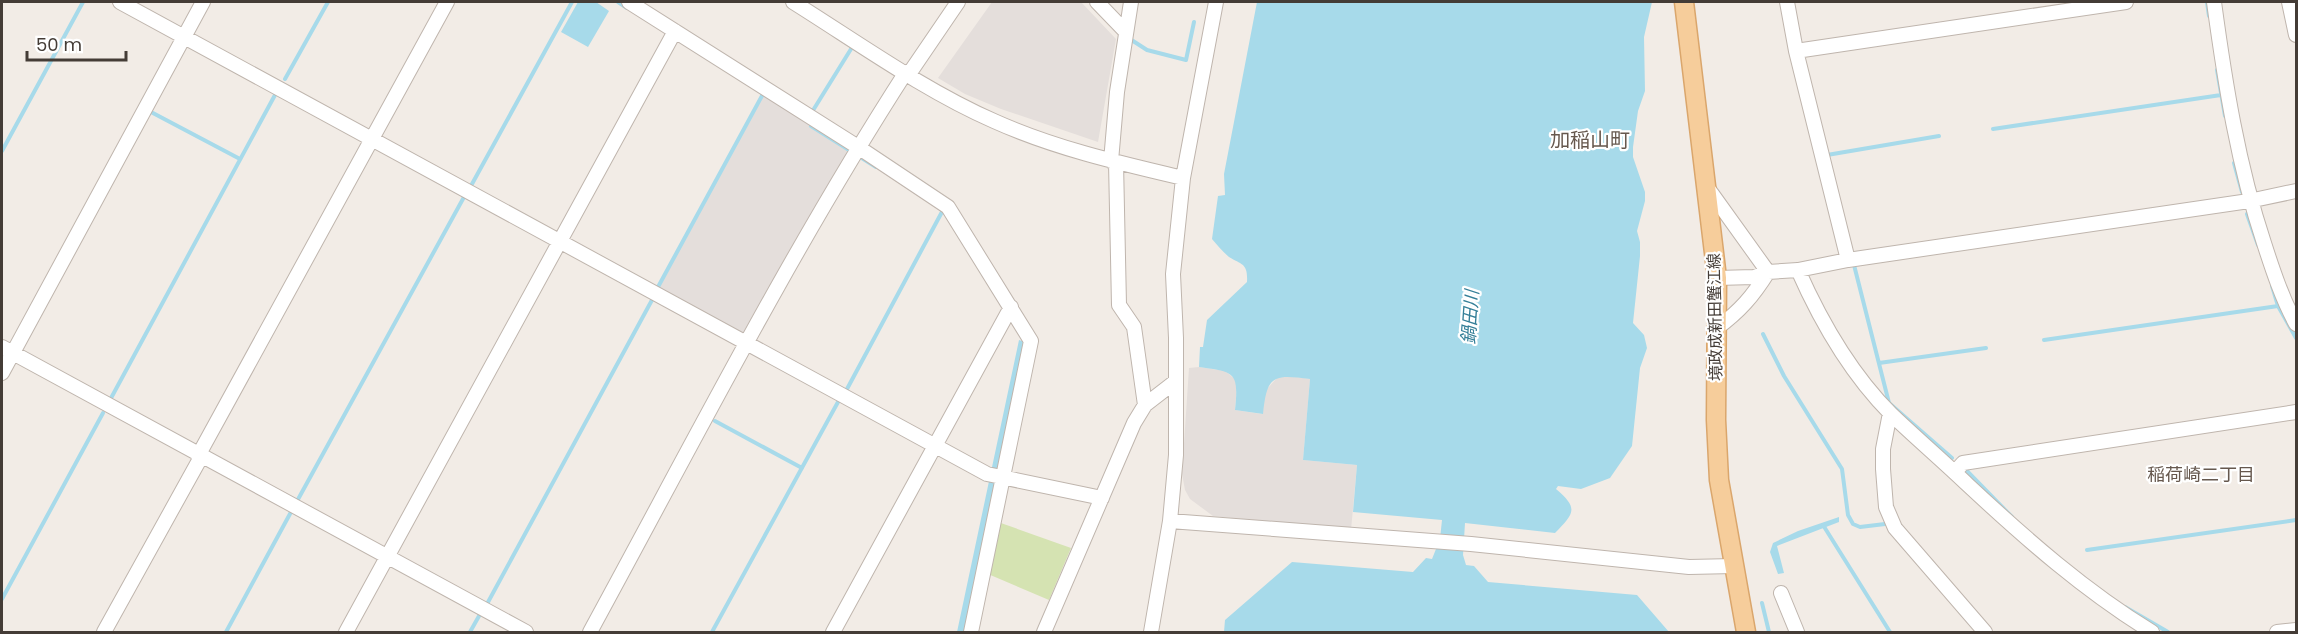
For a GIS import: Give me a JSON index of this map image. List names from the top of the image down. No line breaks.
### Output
{"streets":{"main road":["境政成新田蟹江線"]},"districts":["加稲山町","稲荷崎二丁目"],"water":["鍋田川"],"scale_bar":"50 m"}
